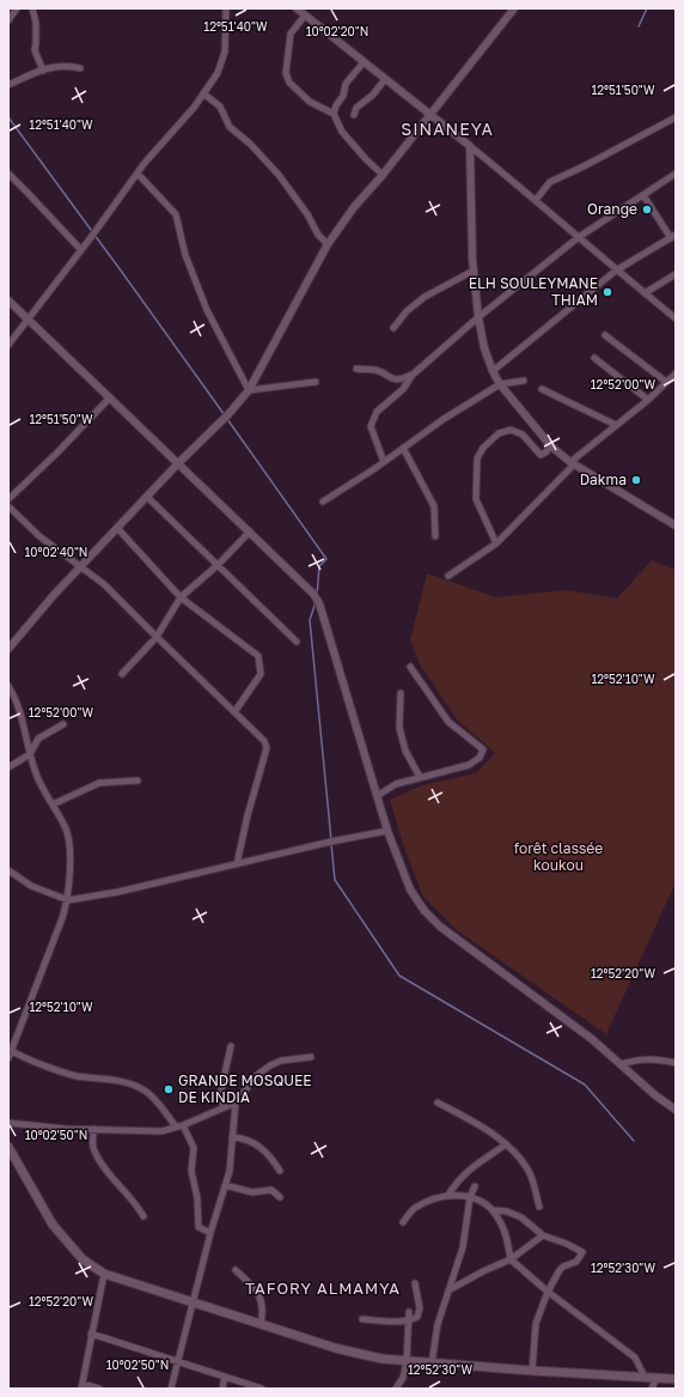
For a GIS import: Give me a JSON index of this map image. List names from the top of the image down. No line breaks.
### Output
{"districts":["SINANEYA","TAFORY ALMAMYA"],"parks":["forêt classée koukou"],"places":["Orange","ELH SOULEYMANE THIAM","Dakma","GRANDE MOSQUEE DE KINDIA"],"coordinates":["12°51'40\"W","10°02'20\"N","12°51'50\"W","12°52'00\"W","10°02'40\"N","12°52'10\"W","12°52'20\"W","10°02'50\"N","12°52'30\"W"]}
